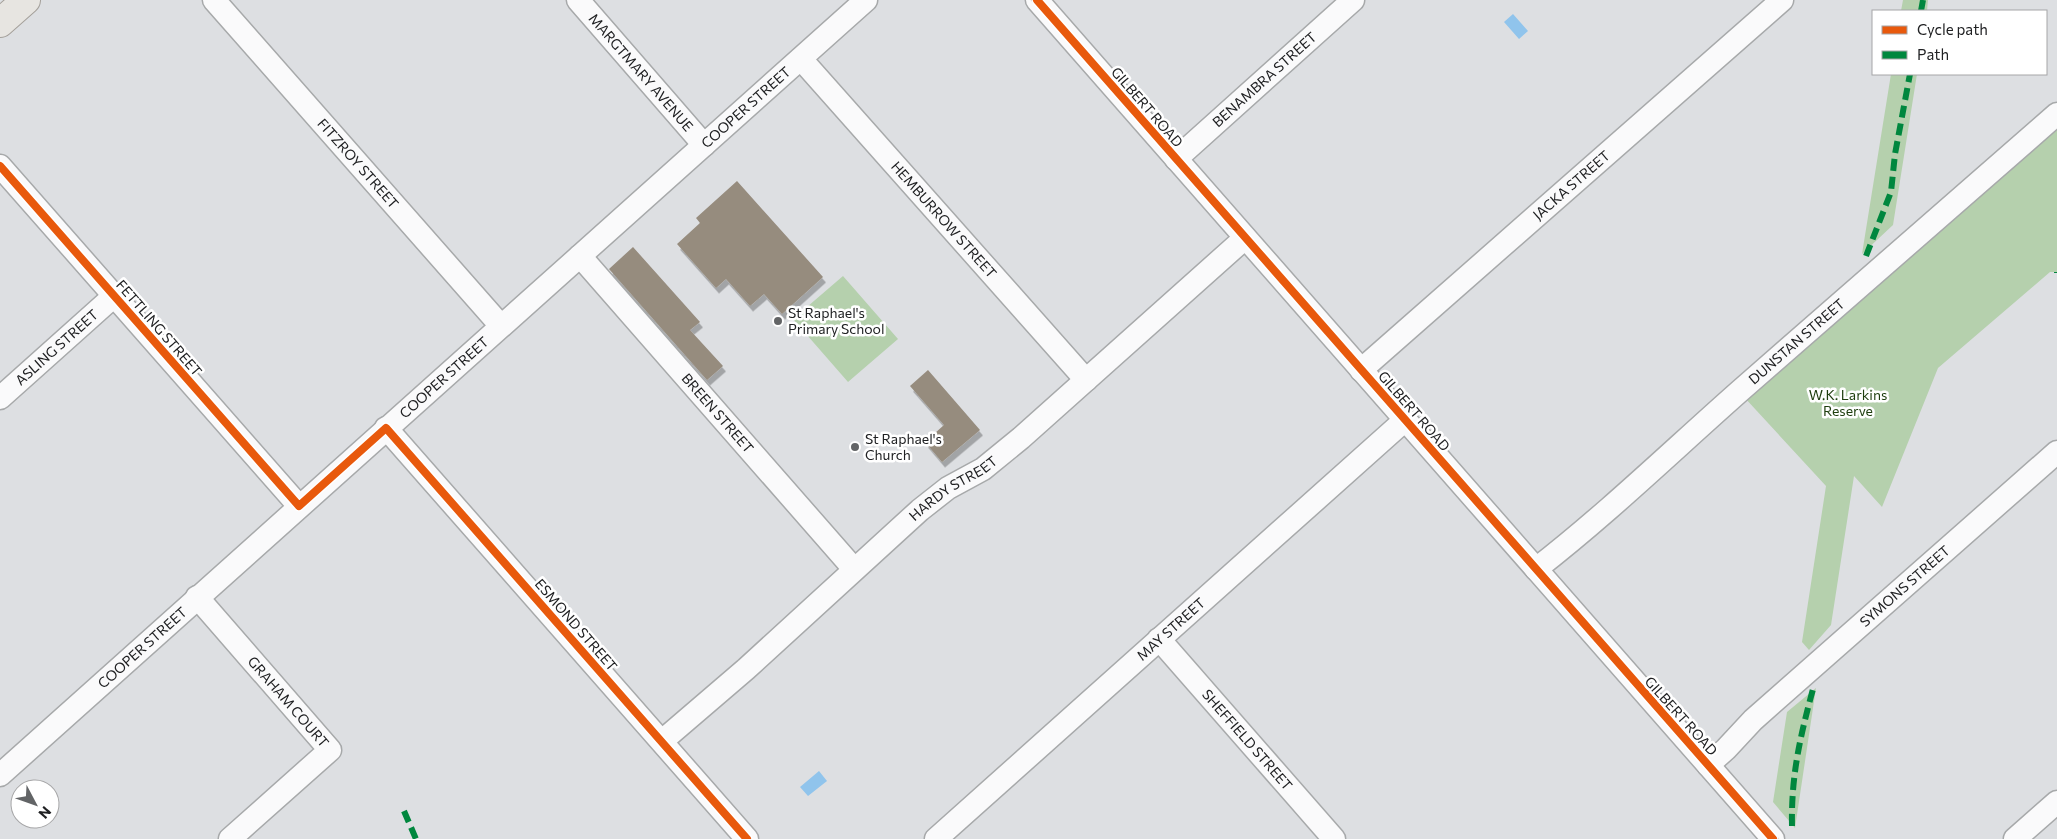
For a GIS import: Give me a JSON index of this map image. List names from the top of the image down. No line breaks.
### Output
{"streets":{"street":["MARGTMARY AVENUE","BENAMBRA STREET","GILBERT ROAD","COOPER STREET","FITZROY STREET","JACKA STREET","HEMBURROW STREET","FETTLING STREET","DUNSTAN STREET","ASLING STREET","BREEN STREET","HARDY STREET","SYMONS STREET","ESMOND STREET","MAY STREET","GRAHAM COURT","SHEFFIELD STREET"]},"crossings":[["MARGTMARY AVENUE","COOPER STREET"],["BENAMBRA STREET","GILBERT ROAD"],["GILBERT ROAD","JACKA STREET"],["GILBERT ROAD","DUNSTAN STREET"],["GILBERT ROAD","HARDY STREET"],["GILBERT ROAD","SYMONS STREET"],["GILBERT ROAD","MAY STREET"],["COOPER STREET","FITZROY STREET"],["COOPER STREET","HEMBURROW STREET"],["COOPER STREET","FETTLING STREET"],["COOPER STREET","BREEN STREET"],["COOPER STREET","ESMOND STREET"],["COOPER STREET","GRAHAM COURT"],["HEMBURROW STREET","HARDY STREET"],["FETTLING STREET","ASLING STREET"],["BREEN STREET","HARDY STREET"],["HARDY STREET","ESMOND STREET"],["MAY STREET","SHEFFIELD STREET"]],"parks":["W.K. Larkins Reserve"],"places":["St Raphael's Primary School","St Raphael's Church"],"legend":["Cycle path","Path"],"north":"bottom right"}
